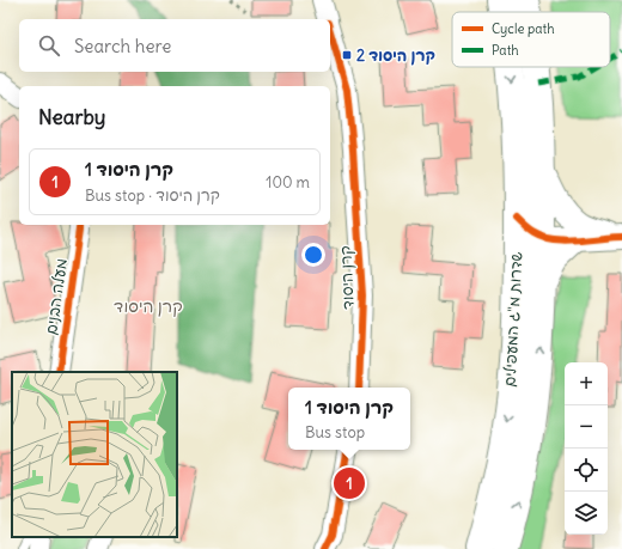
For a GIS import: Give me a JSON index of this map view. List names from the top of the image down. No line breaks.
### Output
{"streets":{"main road":["שדרות מ\"ג המעפילים"],"street":["קרן היסוד","מעלה הבנים"]},"districts":["קרן היסוד"],"places":{"transit":["קרן היסוד 2"]},"legend":["Cycle path","Path"],"page":{"search":"Search here","heading":"Nearby","list":[{"mark":"1","name":"קרן היסוד 1","note":"Bus stop · קרן היסוד","value":"100 m"}],"map_buttons":["+","−"],"popup":["קרן היסוד 1","Bus stop"],"pins":"1"}}
